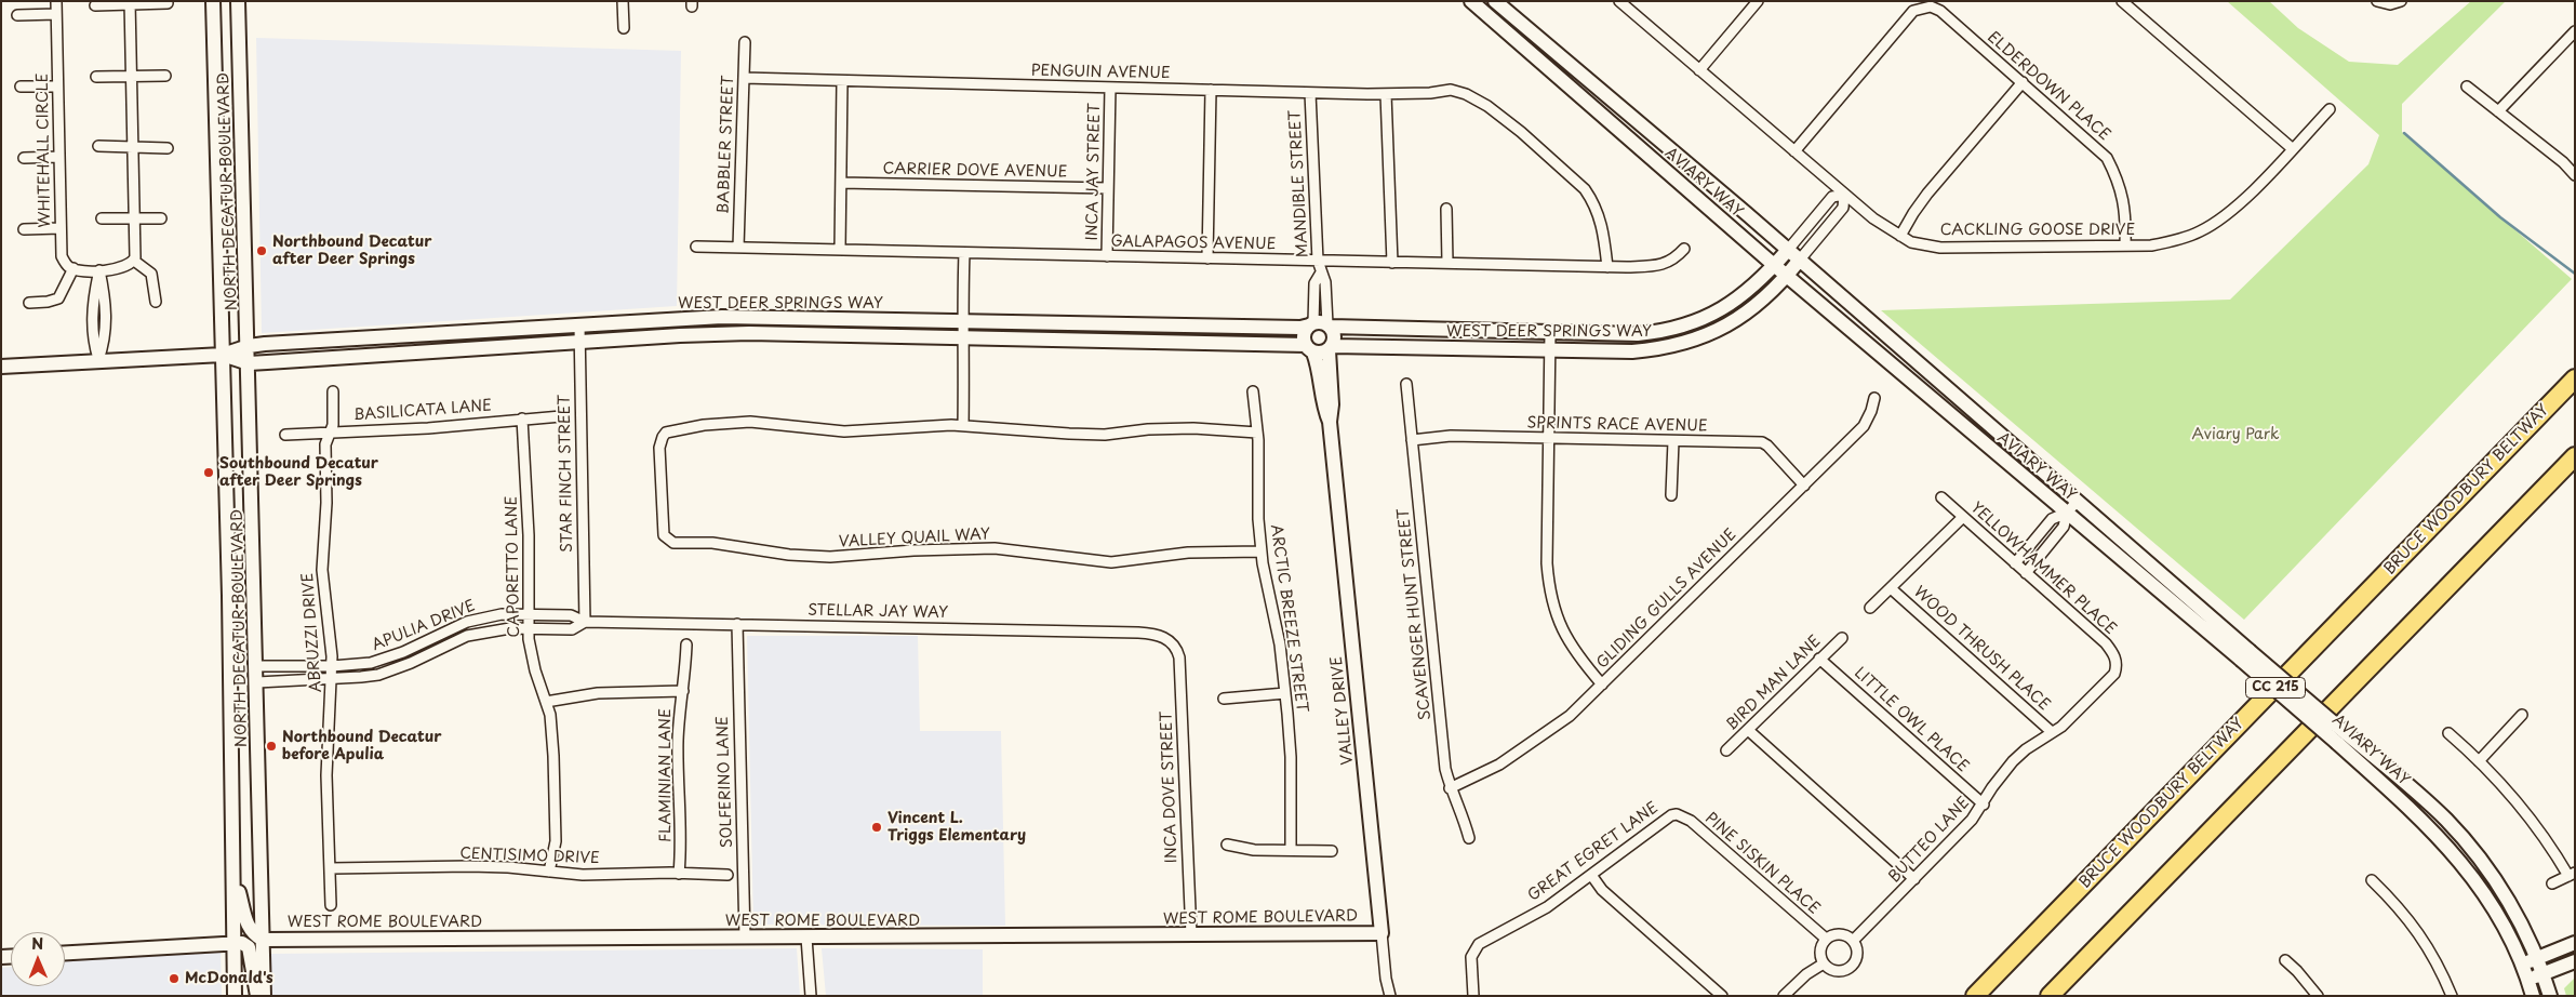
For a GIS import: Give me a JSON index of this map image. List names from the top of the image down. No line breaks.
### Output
{"streets":{"highway":["BRUCE WOODBURY BELTWAY","CC 215"],"main road":["AVIARY WAY","NORTH DECATUR BOULEVARD","WEST DEER SPRINGS WAY","VALLEY DRIVE","WEST ROME BOULEVARD"],"street":["PENGUIN AVENUE","ELDERDOWN PLACE","BABBLER STREET","WHITEHALL CIRCLE","CARRIER DOVE AVENUE","INCA JAY STREET","MANDIBLE STREET","CACKLING GOOSE DRIVE","GALAPAGOS AVENUE","BASILICATA LANE","SPRINTS RACE AVENUE","STAR FINCH STREET","VALLEY QUAIL WAY","CAPORETTO LANE","YELLOWHAMMER PLACE","GLIDING GULLS AVENUE","STELLAR JAY WAY","SCAVENGER HUNT STREET","ARCTIC BREEZE STREET","APULIA DRIVE","ABRUZZI DRIVE","WOOD THRUSH PLACE","BIRD MAN LANE","LITTLE OWL PLACE","FLAMINIAN LANE","SOLFERINO LANE","INCA DOVE STREET","BUTTEO LANE","GREAT EGRET LANE","CENTISIMO DRIVE","PINE SISKIN PLACE"]},"crossings":[["PENGUIN AVENUE","BABBLER STREET"],["PENGUIN AVENUE","INCA JAY STREET"],["PENGUIN AVENUE","MANDIBLE STREET"],["PENGUIN AVENUE","GALAPAGOS AVENUE"],["ELDERDOWN PLACE","CACKLING GOOSE DRIVE"],["BABBLER STREET","GALAPAGOS AVENUE"],["CARRIER DOVE AVENUE","INCA JAY STREET"],["INCA JAY STREET","GALAPAGOS AVENUE"],["AVIARY WAY","WEST DEER SPRINGS WAY"],["MANDIBLE STREET","GALAPAGOS AVENUE"],["MANDIBLE STREET","WEST DEER SPRINGS WAY"],["MANDIBLE STREET","VALLEY DRIVE"],["NORTH DECATUR BOULEVARD","WEST DEER SPRINGS WAY"],["NORTH DECATUR BOULEVARD","APULIA DRIVE"],["NORTH DECATUR BOULEVARD","WEST ROME BOULEVARD"],["WEST DEER SPRINGS WAY","STAR FINCH STREET"],["WEST DEER SPRINGS WAY","VALLEY DRIVE"],["BASILICATA LANE","CAPORETTO LANE"],["BASILICATA LANE","ABRUZZI DRIVE"],["SPRINTS RACE AVENUE","GLIDING GULLS AVENUE"],["SPRINTS RACE AVENUE","SCAVENGER HUNT STREET"],["STAR FINCH STREET","STELLAR JAY WAY"],["STAR FINCH STREET","APULIA DRIVE"],["VALLEY QUAIL WAY","ARCTIC BREEZE STREET"],["CAPORETTO LANE","APULIA DRIVE"],["CAPORETTO LANE","CENTISIMO DRIVE"],["YELLOWHAMMER PLACE","BUTTEO LANE"],["GLIDING GULLS AVENUE","SCAVENGER HUNT STREET"],["STELLAR JAY WAY","APULIA DRIVE"],["STELLAR JAY WAY","SOLFERINO LANE"],["STELLAR JAY WAY","INCA DOVE STREET"],["APULIA DRIVE","ABRUZZI DRIVE"],["ABRUZZI DRIVE","CENTISIMO DRIVE"],["WOOD THRUSH PLACE","BUTTEO LANE"],["BIRD MAN LANE","LITTLE OWL PLACE"],["VALLEY DRIVE","WEST ROME BOULEVARD"],["LITTLE OWL PLACE","BUTTEO LANE"],["FLAMINIAN LANE","CENTISIMO DRIVE"],["SOLFERINO LANE","WEST ROME BOULEVARD"],["INCA DOVE STREET","WEST ROME BOULEVARD"],["BUTTEO LANE","PINE SISKIN PLACE"],["GREAT EGRET LANE","PINE SISKIN PLACE"]],"parks":["Aviary Park"],"places":["Northbound Decatur after Deer Springs","Southbound Decatur after Deer Springs","Northbound Decatur before Apulia","Vincent L. Triggs Elementary","McDonald's"],"north":"top"}
